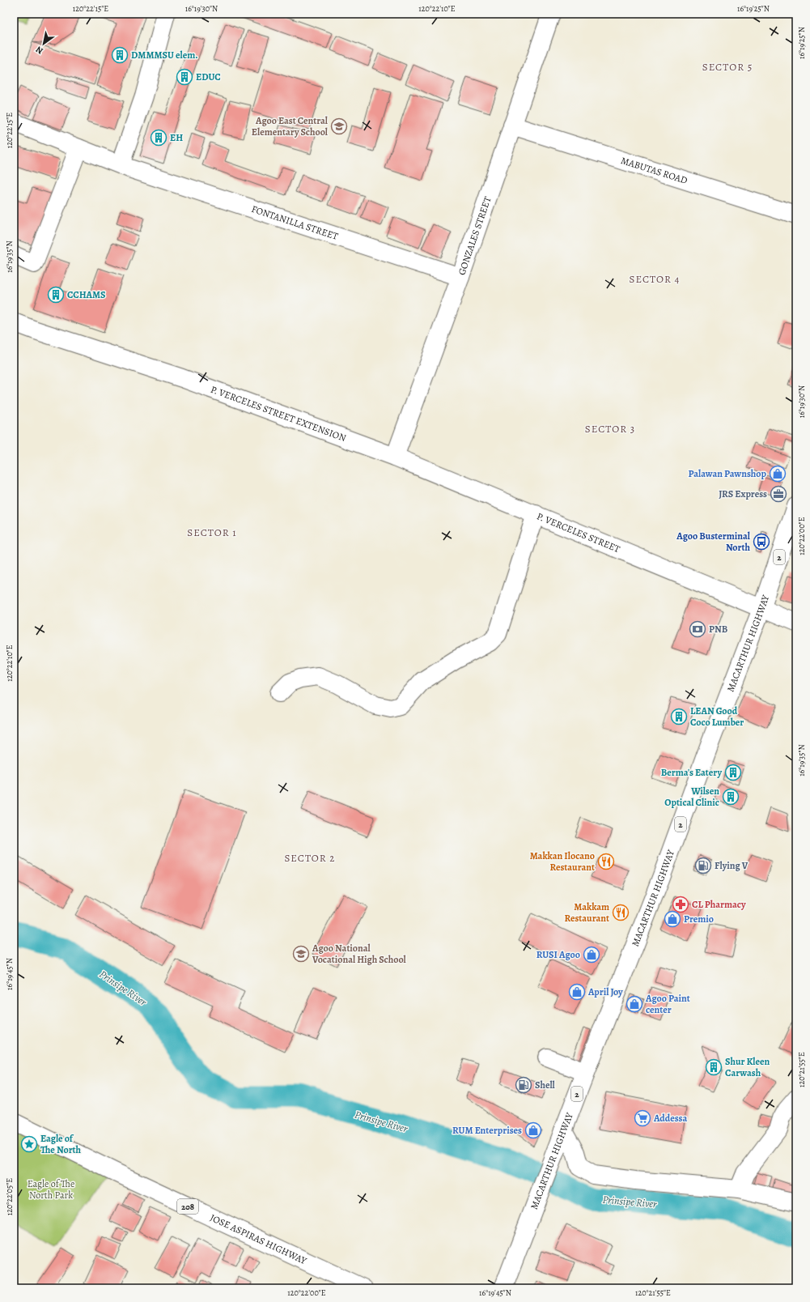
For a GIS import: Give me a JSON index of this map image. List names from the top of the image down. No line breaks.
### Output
{"streets":{"main road":["MABUTAS ROAD","FONTANILLA STREET","GONZALES STREET","P. VERCELES STREET EXTENSION","P. VERCELES STREET","2","MACARTHUR HIGHWAY","208","JOSE ASPIRAS HIGHWAY"]},"crossings":[["MABUTAS ROAD","GONZALES STREET"],["FONTANILLA STREET","GONZALES STREET"],["GONZALES STREET","P. VERCELES STREET EXTENSION"],["GONZALES STREET","P. VERCELES STREET"],["P. VERCELES STREET EXTENSION","P. VERCELES STREET"],["P. VERCELES STREET","MACARTHUR HIGHWAY"]],"districts":["SECTOR 5","SECTOR 4","SECTOR 3","SECTOR 1","SECTOR 2"],"water":["Prinsipe River"],"parks":["Eagle of The North Park"],"places":{"building":["DMMMSU elem.","EDUC","EH","CCHAMS","LEAN Good Coco Lumber","Berma's Eatery","Wilsen Optical Clinic","Shur Kleen Carwash"],"school or university":["Agoo East Central Elementary School","Agoo National Vocational High School"],"shop":["Palawan Pawnshop","Premio","RUSI Agoo","April Joy","Agoo Paint center","RUM Enterprises"],"office":["JRS Express"],"bus stop":["Agoo Busterminal North"],"bank":["PNB"],"restaurant":["Makkan Ilocano Restaurant","Makkam Restaurant"],"fuel station":["Flying V","Shell"],"pharmacy":["CL Pharmacy"],"supermarket":["Addessa"],"place":["Eagle of The North"]},"north":"bottom left","coordinates":["120°22'15\"E","16°19'30\"N","120°22'10\"E","16°19'25\"N","16°19'35\"N","120°22'00\"E","16°19'45\"N","120°21'55\"E","120°22'05\"E"]}
